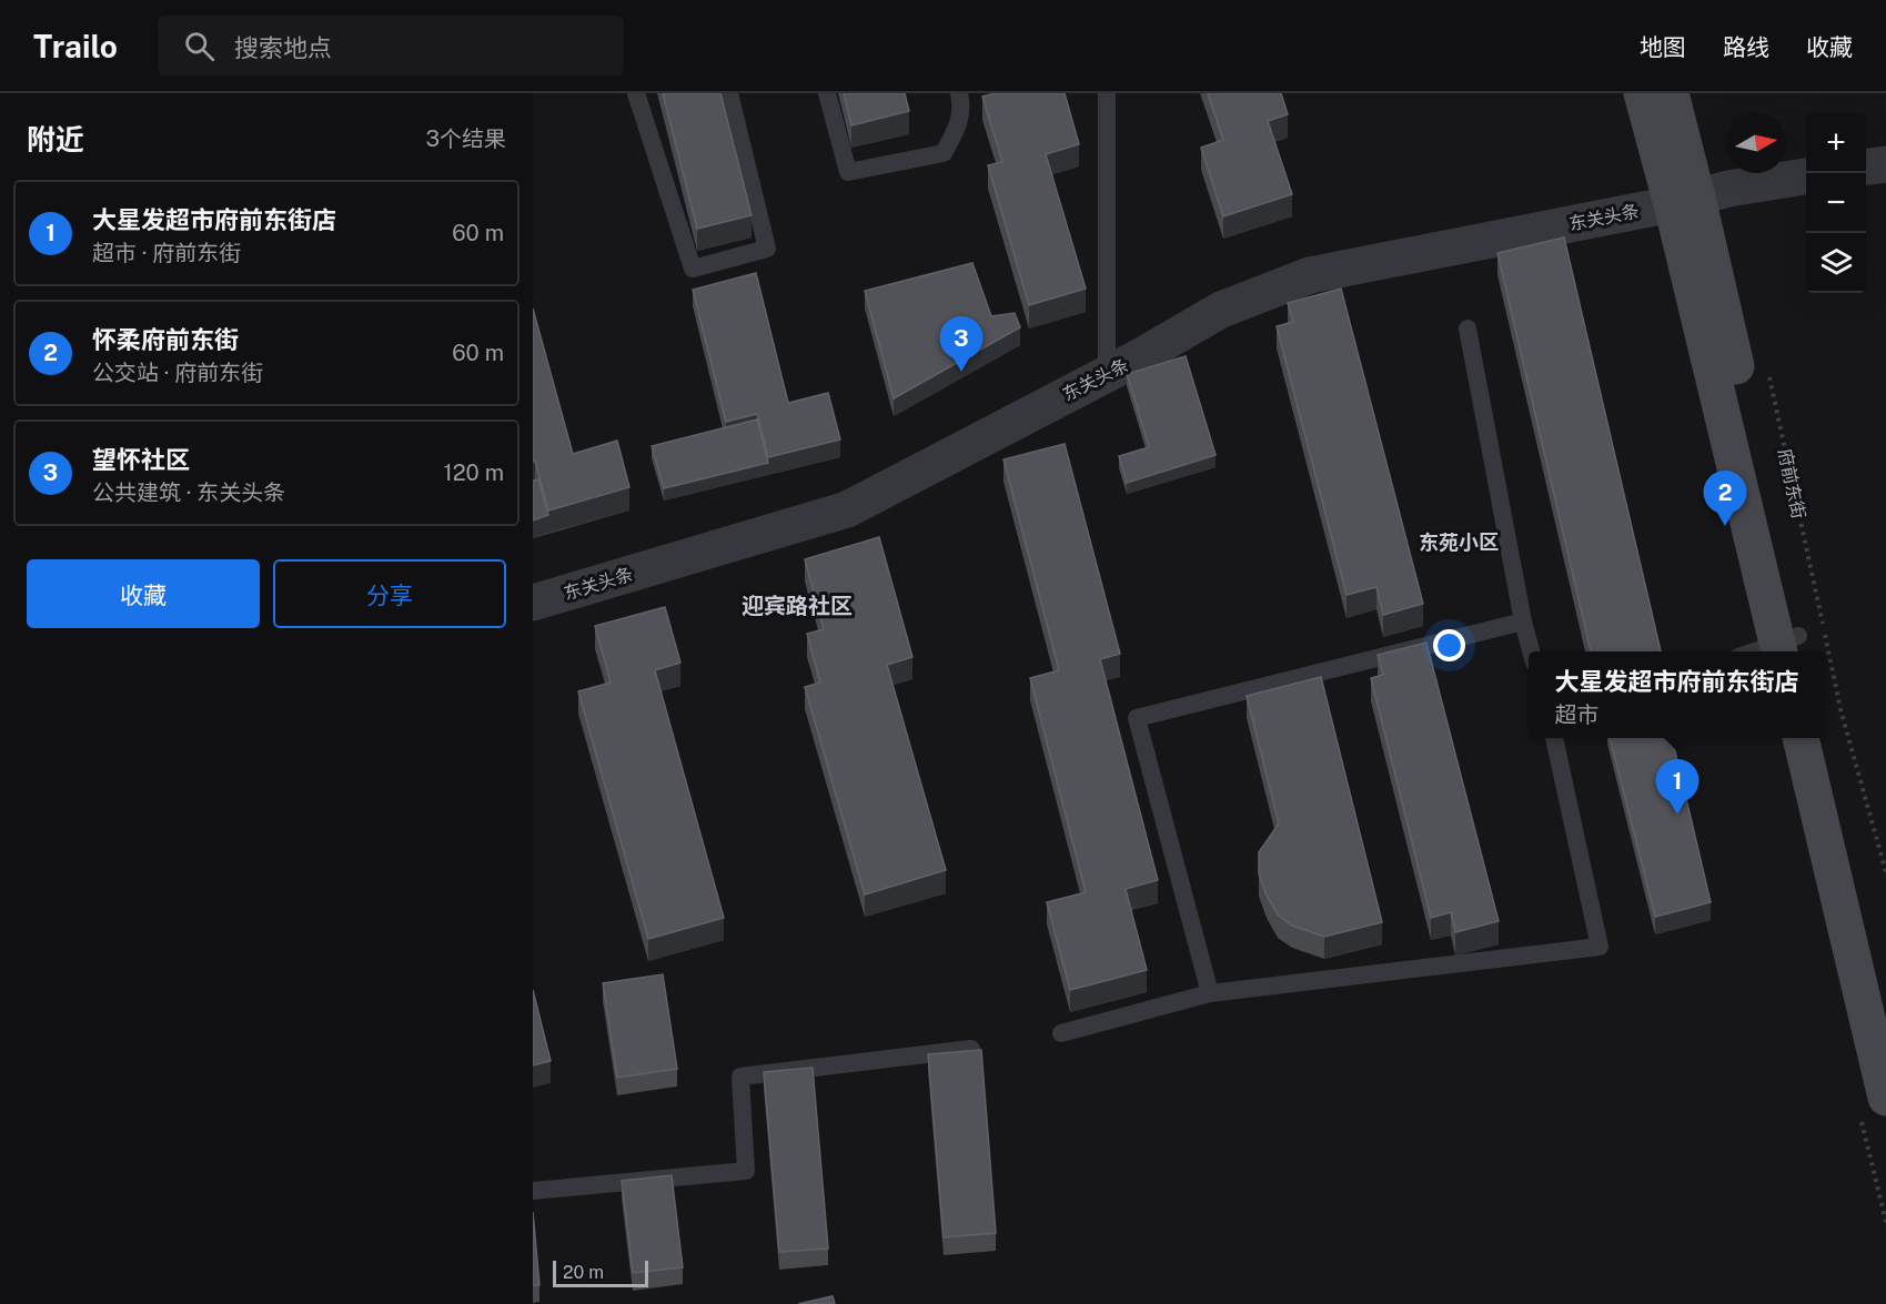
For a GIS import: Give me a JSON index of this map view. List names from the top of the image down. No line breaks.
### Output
{"streets":{"main road":["府前东街"],"street":["东关头条"]},"crossings":[["东关头条","府前东街"]],"districts":["东苑小区","迎宾路社区"],"scale_bar":"20 m","north":"right","page":{"header":"Trailo","search":"搜索地点","nav":["地图","路线","收藏"],"heading":["附近","3个结果"],"map_buttons":["+","−"],"list":[{"mark":"1","name":"大星发超市府前东街店","note":"超市 · 府前东街","value":"60 m"},{"mark":"2","name":"怀柔府前东街","note":"公交站 · 府前东街","value":"60 m"},{"mark":"3","name":"望怀社区","note":"公共建筑 · 东关头条","value":"120 m"}],"pins":["3","2","1"],"buttons":["收藏","分享"],"popup":["大星发超市府前东街店","超市"],"scale":"20 m"}}
